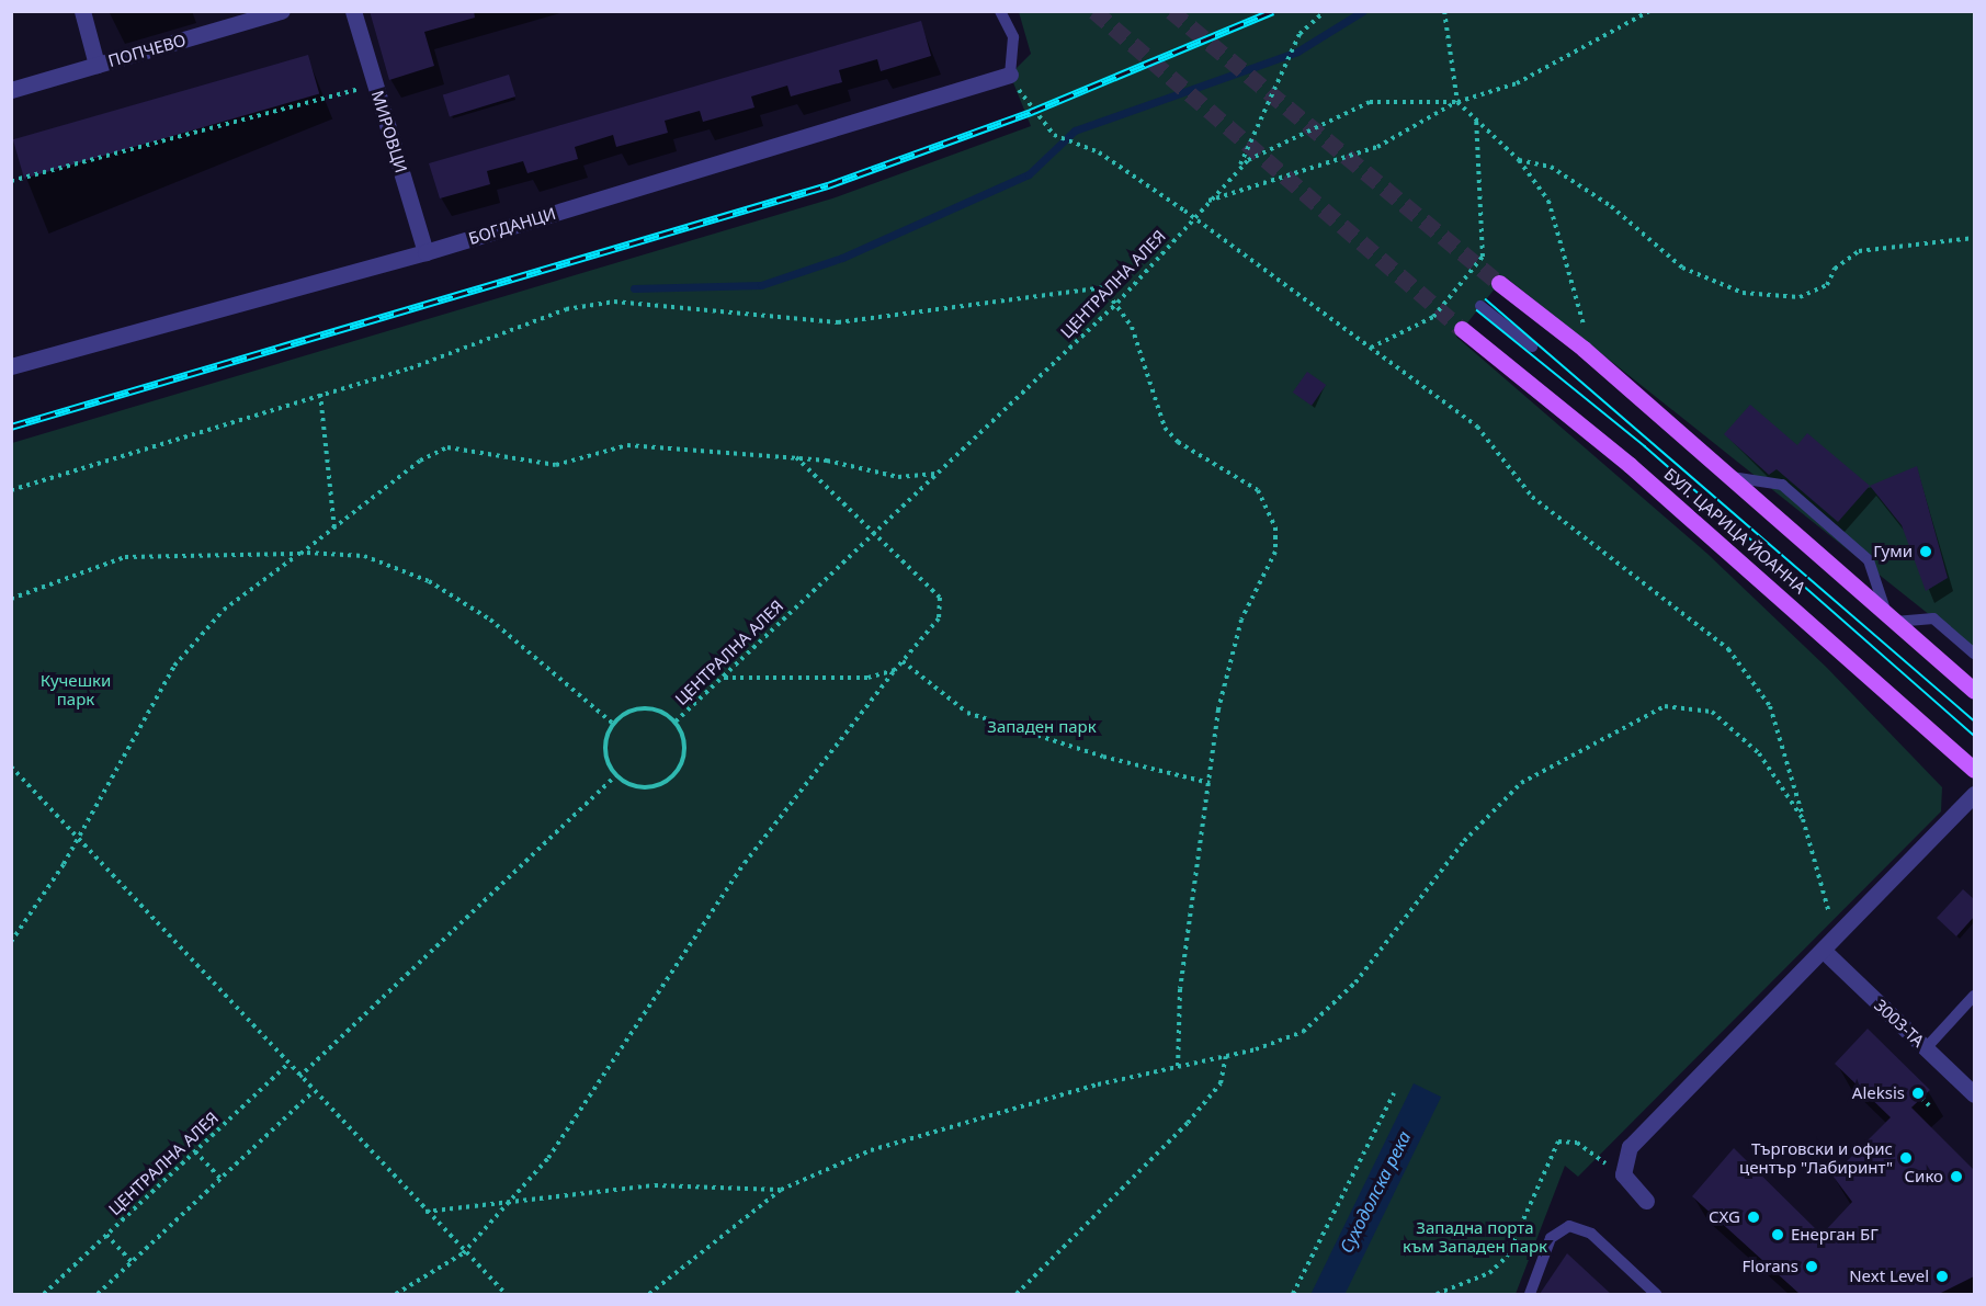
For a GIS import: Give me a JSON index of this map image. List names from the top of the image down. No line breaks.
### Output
{"streets":{"main road":["БУЛ. ЦАРИЦА ЙОАННА"],"street":["ПОПЧЕВО","МИРОВЦИ","БОГДАНЦИ","3003-ТА"],"path":["ЦЕНТРАЛНА АЛЕЯ"]},"crossings":[["МИРОВЦИ","БОГДАНЦИ"]],"water":["Суходолска река"],"parks":["Кучешки парк","Западен парк","Западна порта към Западен парк"],"places":["Гуми","Aleksis","Търговски и офис център \"Лабиринт\"","Сико","CXG","Енерган БГ","Florans","Next Level"]}
